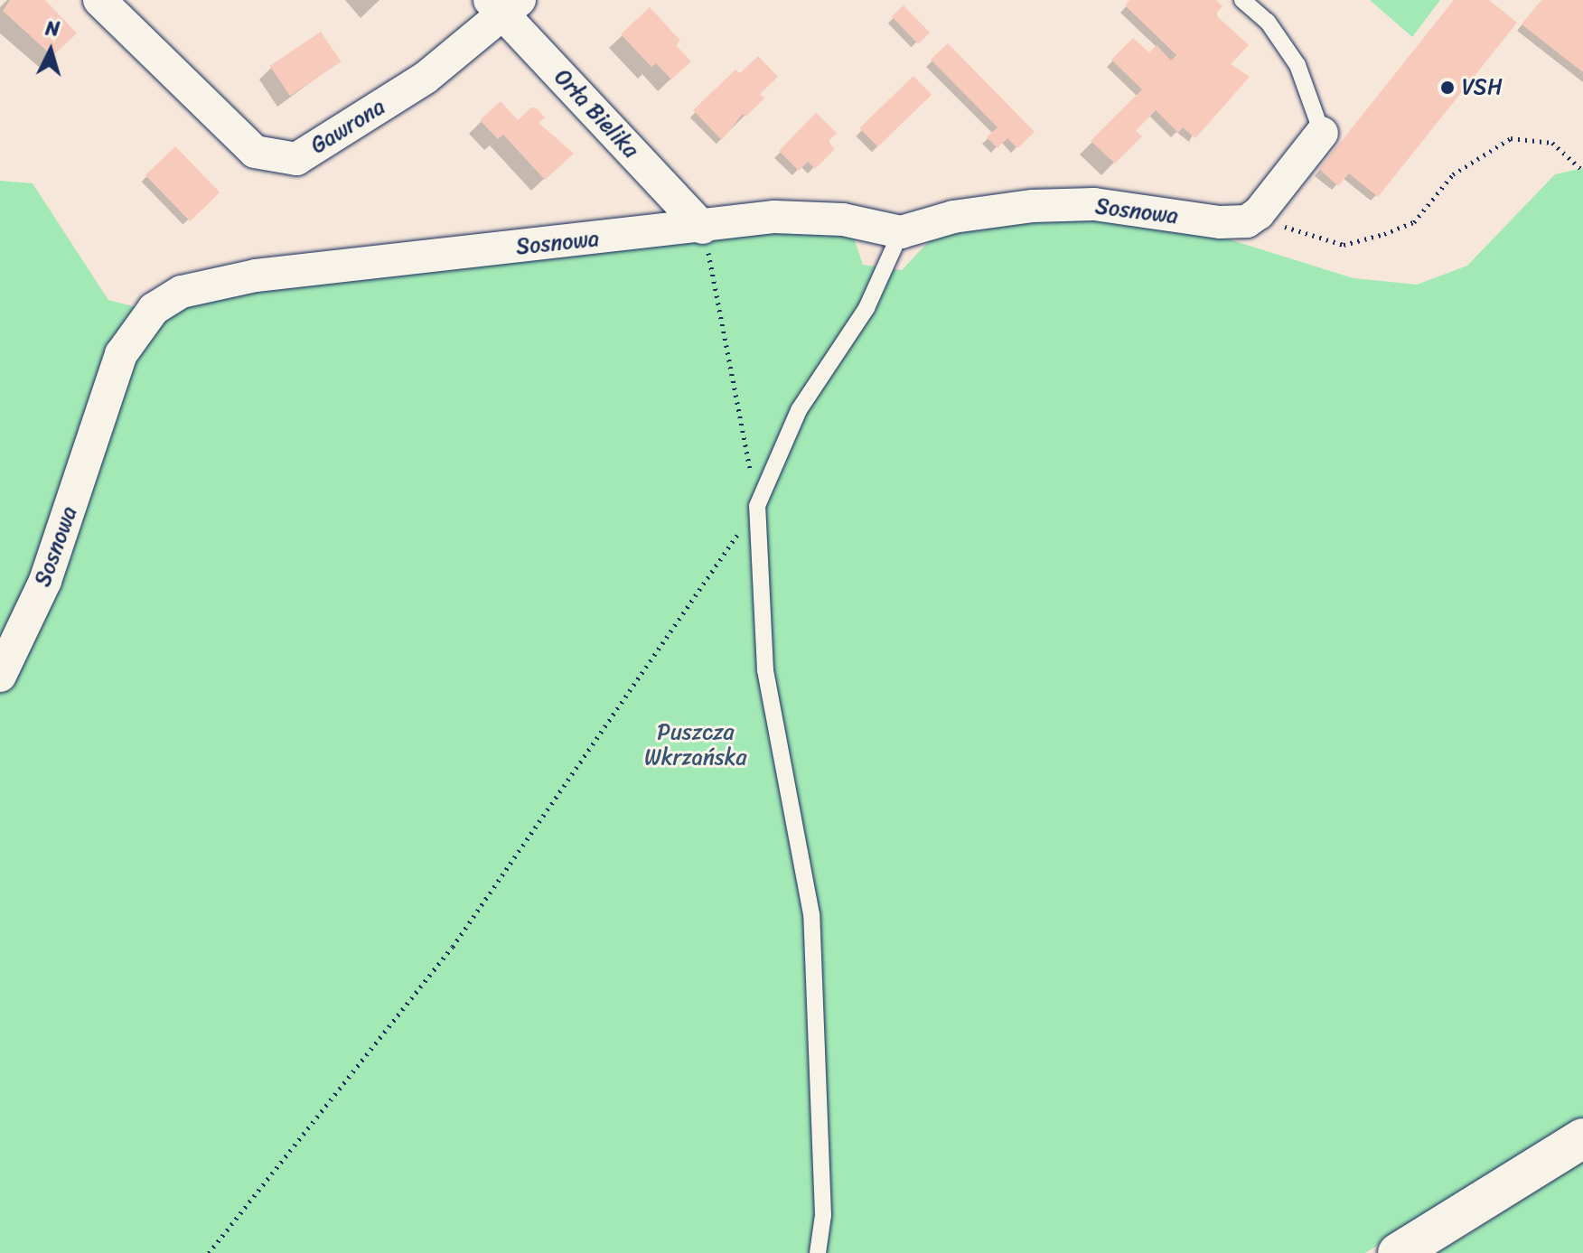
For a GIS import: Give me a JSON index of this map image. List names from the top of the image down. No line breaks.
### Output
{"streets":{"street":["Orła Bielika","Gawrona","Sosnowa"]},"crossings":[["Orła Bielika","Gawrona"],["Orła Bielika","Sosnowa"]],"parks":["Puszcza Wkrzańska"],"places":["VSH"],"north":"top"}
